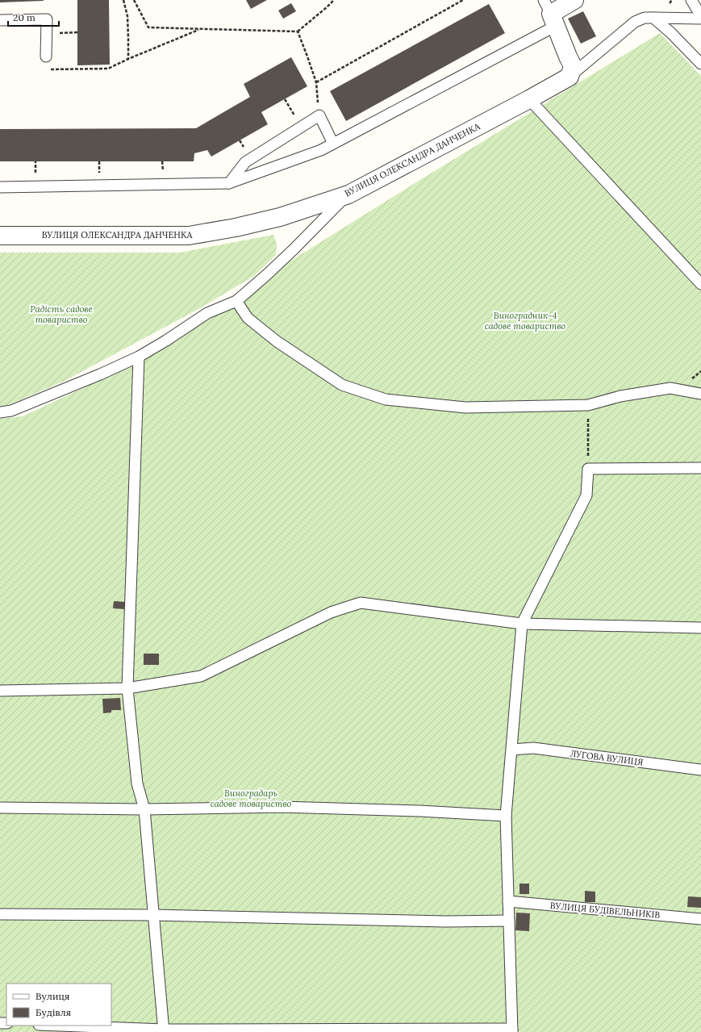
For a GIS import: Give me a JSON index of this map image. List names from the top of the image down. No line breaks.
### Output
{"streets":{"street":["ВУЛИЦЯ ОЛЕКСАНДРА ДАНЧЕНКА"],"lane":["ЛУГОВА ВУЛИЦЯ","ВУЛИЦЯ БУДІВЕЛЬНИКІВ"]},"parks":["Радість садове товариство","Виноградник-4 садове товариство","Виноградарь садове товариство"],"legend":["Вулиця","Будівля"],"scale_bar":"20 m"}
